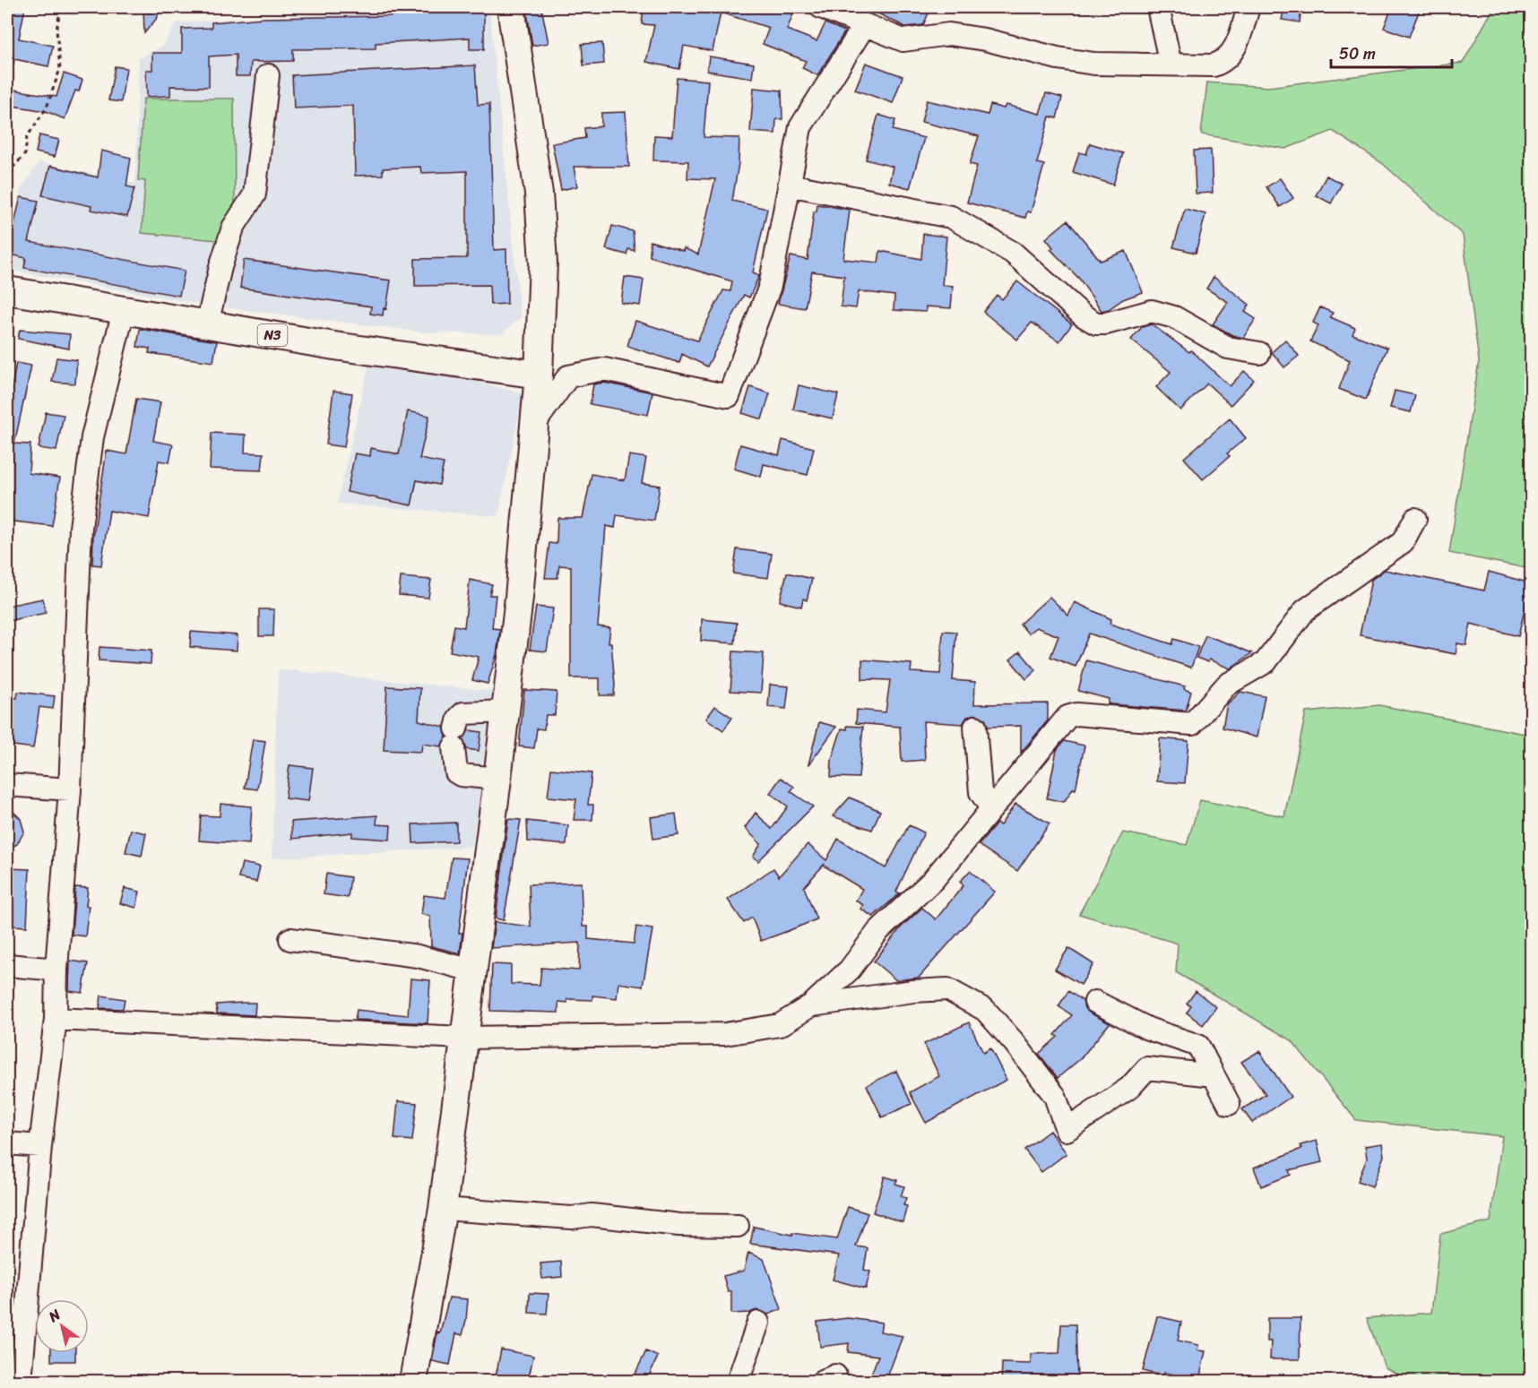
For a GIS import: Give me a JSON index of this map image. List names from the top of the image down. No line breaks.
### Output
{"streets":{"main road":["N3"]},"scale_bar":"50 m","north":"top left"}
